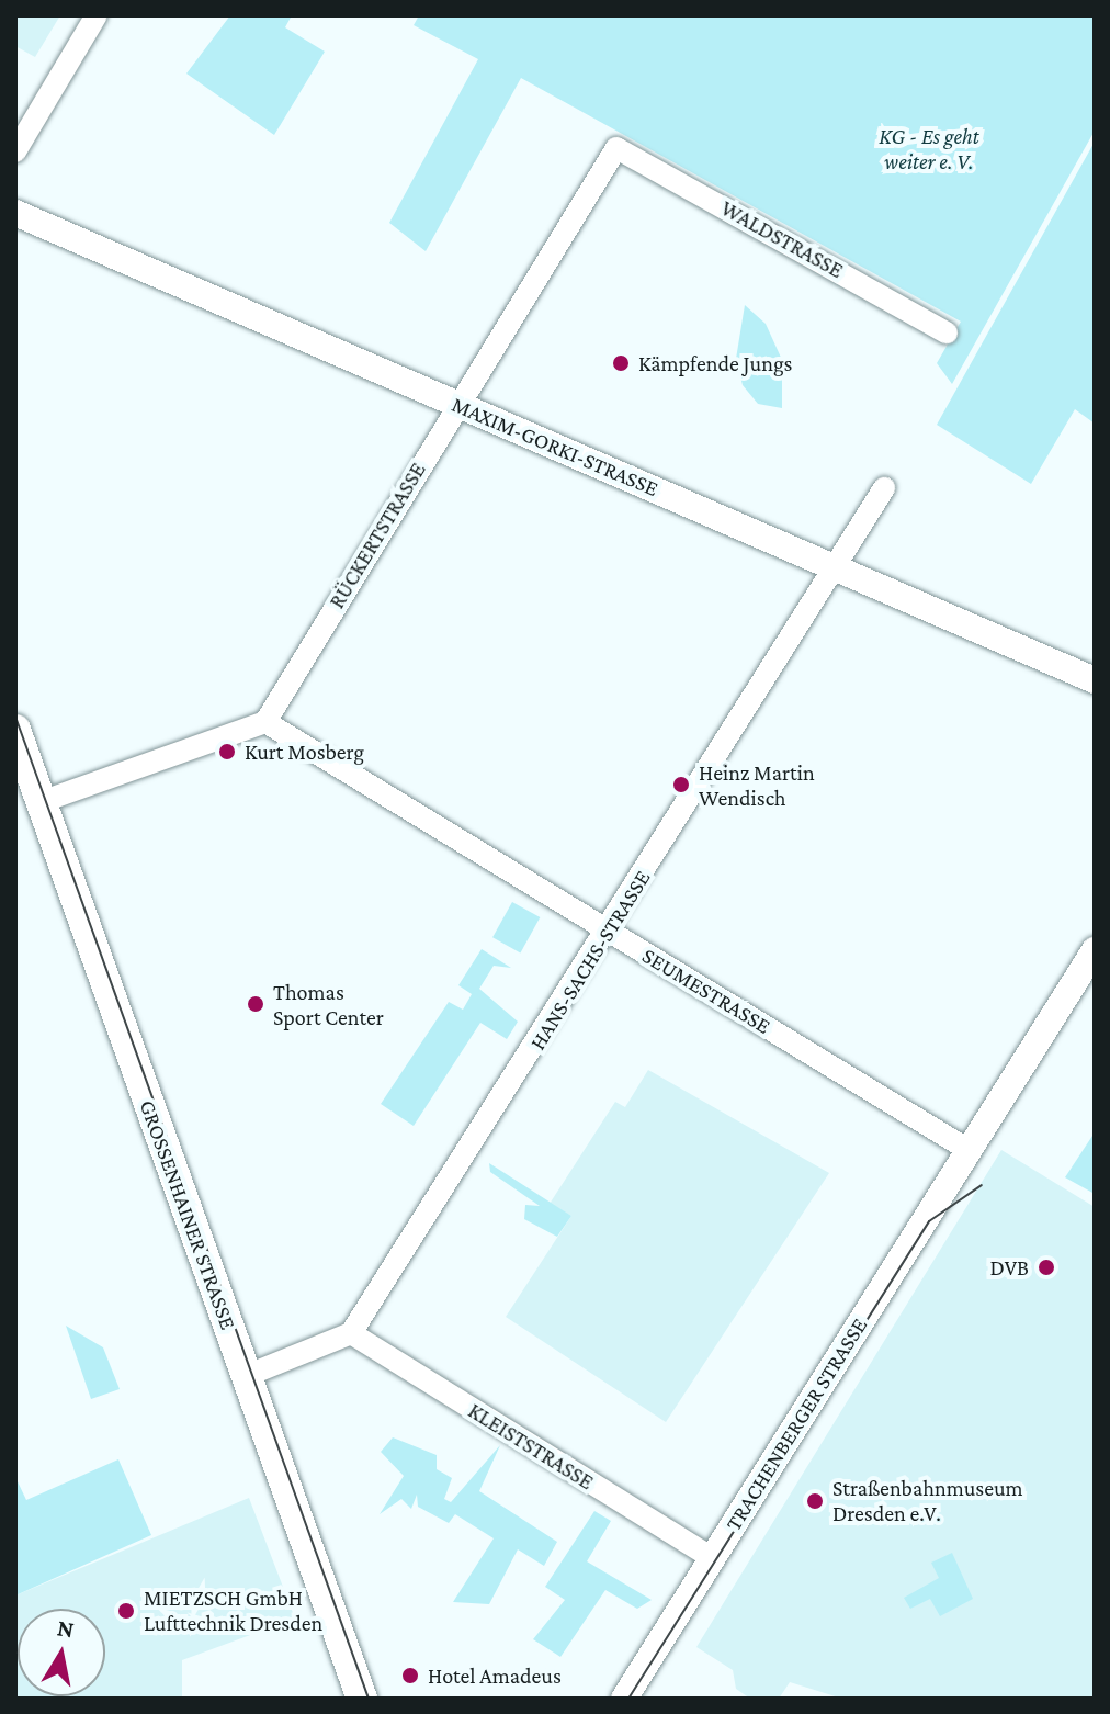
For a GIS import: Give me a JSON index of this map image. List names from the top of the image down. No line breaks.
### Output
{"streets":{"main road":["GROSSENHAINER STRASSE"],"street":["WALDSTRASSE","MAXIM-GORKI-STRASSE","RÜCKERTSTRASSE","HANS-SACHS-STRASSE","SEUMESTRASSE","TRACHENBERGER STRASSE","KLEISTSTRASSE"]},"crossings":[["WALDSTRASSE","RÜCKERTSTRASSE"],["MAXIM-GORKI-STRASSE","RÜCKERTSTRASSE"],["MAXIM-GORKI-STRASSE","HANS-SACHS-STRASSE"],["RÜCKERTSTRASSE","SEUMESTRASSE"],["HANS-SACHS-STRASSE","SEUMESTRASSE"],["HANS-SACHS-STRASSE","KLEISTSTRASSE"],["SEUMESTRASSE","TRACHENBERGER STRASSE"],["TRACHENBERGER STRASSE","KLEISTSTRASSE"]],"parks":["KG - Es geht weiter e. V."],"places":["Kämpfende Jungs","Kurt Mosberg","Heinz Martin Wendisch","Thomas Sport Center","DVB","Straßenbahnmuseum Dresden e.V.","MIETZSCH GmbH Lufttechnik Dresden","Hotel Amadeus"],"north":"top"}
